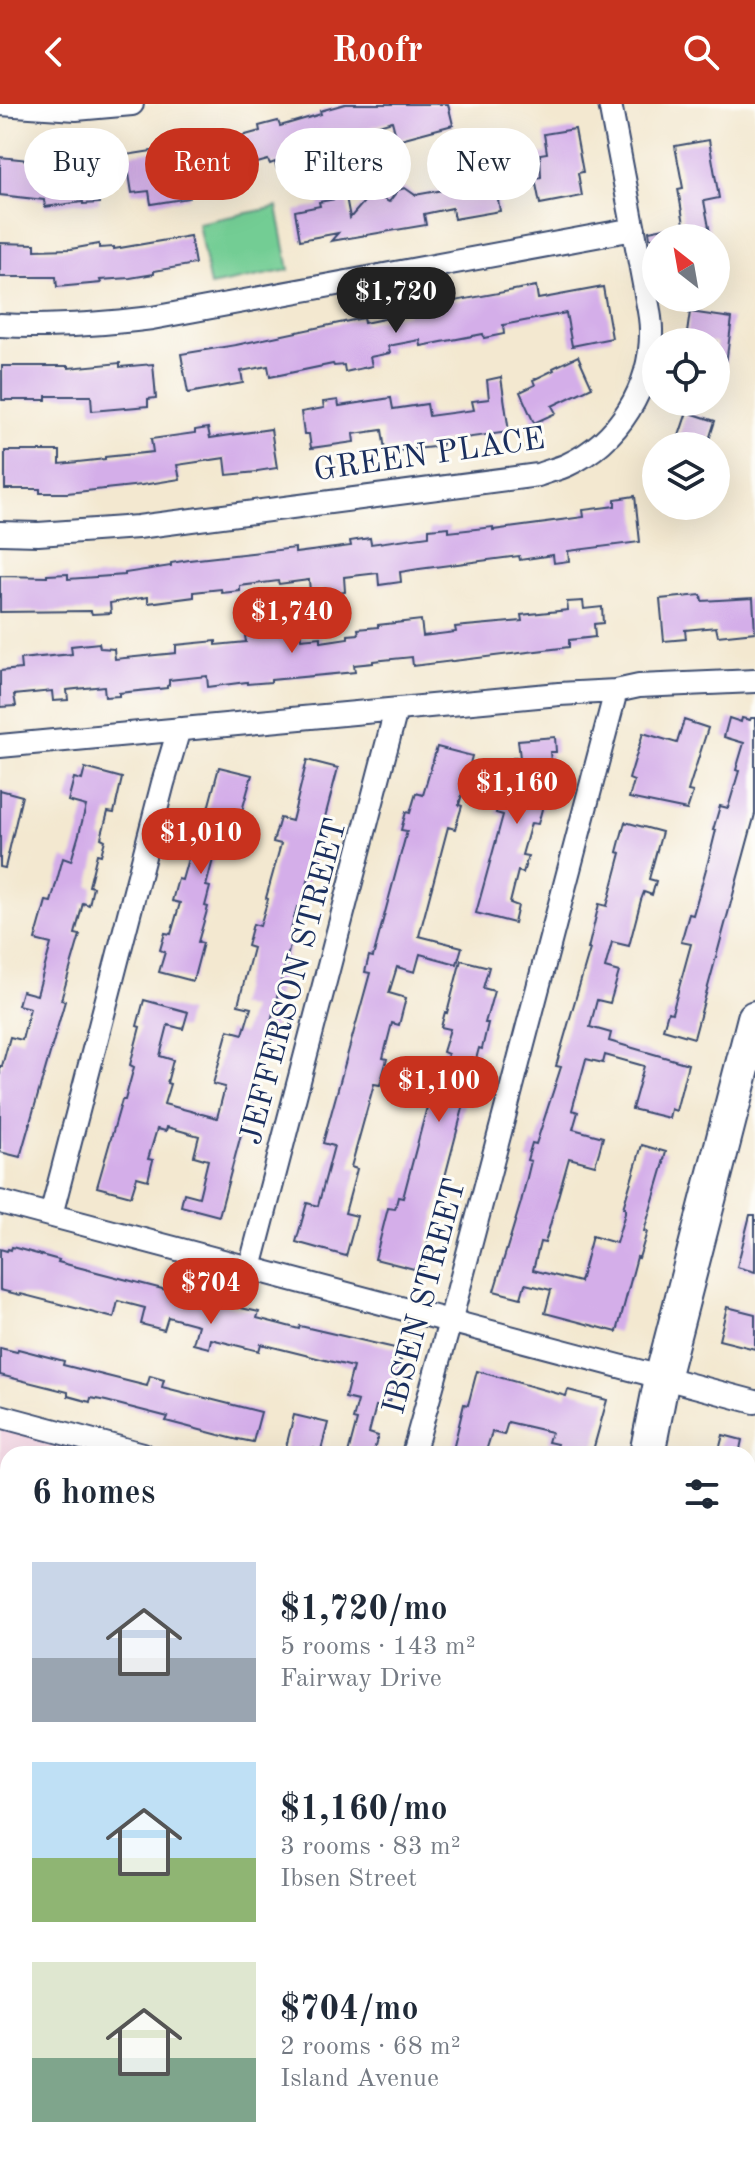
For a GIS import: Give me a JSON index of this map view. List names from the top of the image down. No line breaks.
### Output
{"streets":{"street":["GREEN PLACE","JEFFERSON STREET","IBSEN STREET"]},"north":"top left","page":{"header":"Roofr","chip":["Buy","Rent","Filters","New"],"price":["$1,720","$1,740","$1,160","$1,010","$1,100","$704"],"heading":"6 homes","list":[{"name":"$1,720/mo","note":"5 rooms · 143 m² · Fairway Drive"},{"name":"$1,160/mo","note":"3 rooms · 83 m² · Ibsen Street"},{"name":"$704/mo","note":"2 rooms · 68 m² · Island Avenue"}]}}
